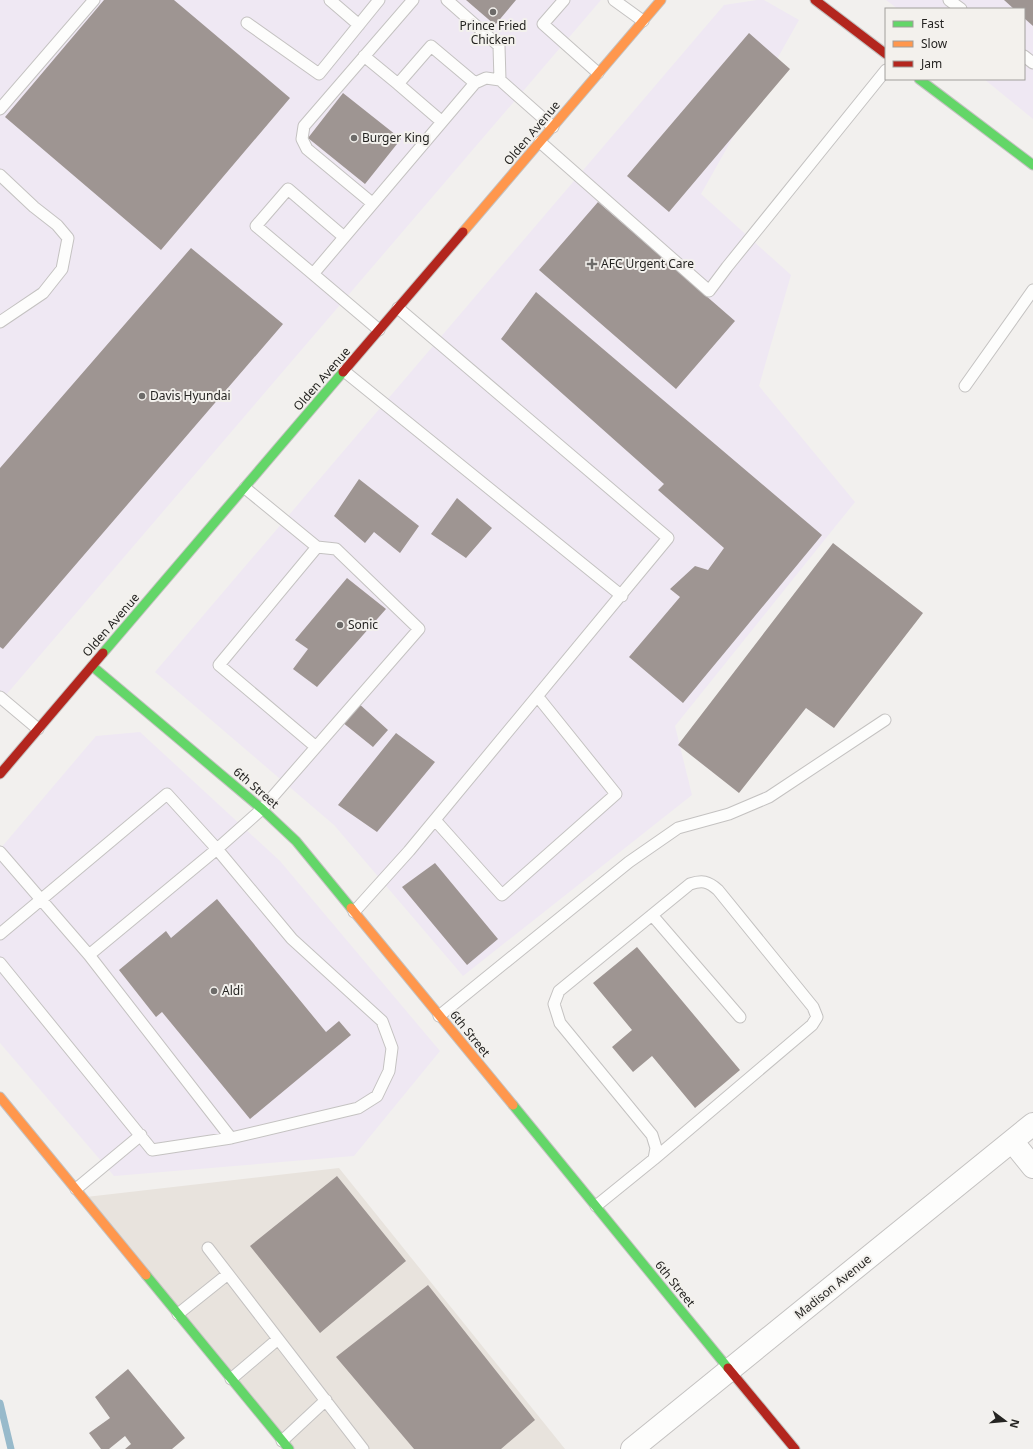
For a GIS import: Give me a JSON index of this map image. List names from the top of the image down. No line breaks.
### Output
{"streets":{"street":["Olden Avenue","6th Street","Madison Avenue"]},"crossings":[["Olden Avenue","6th Street"],["6th Street","Madison Avenue"]],"places":{"other":["Prince Fried Chicken","Burger King","Davis Hyundai","Sonic","Aldi"],"health":["AFC Urgent Care"]},"legend":["Fast","Slow","Jam"],"north":"right"}
